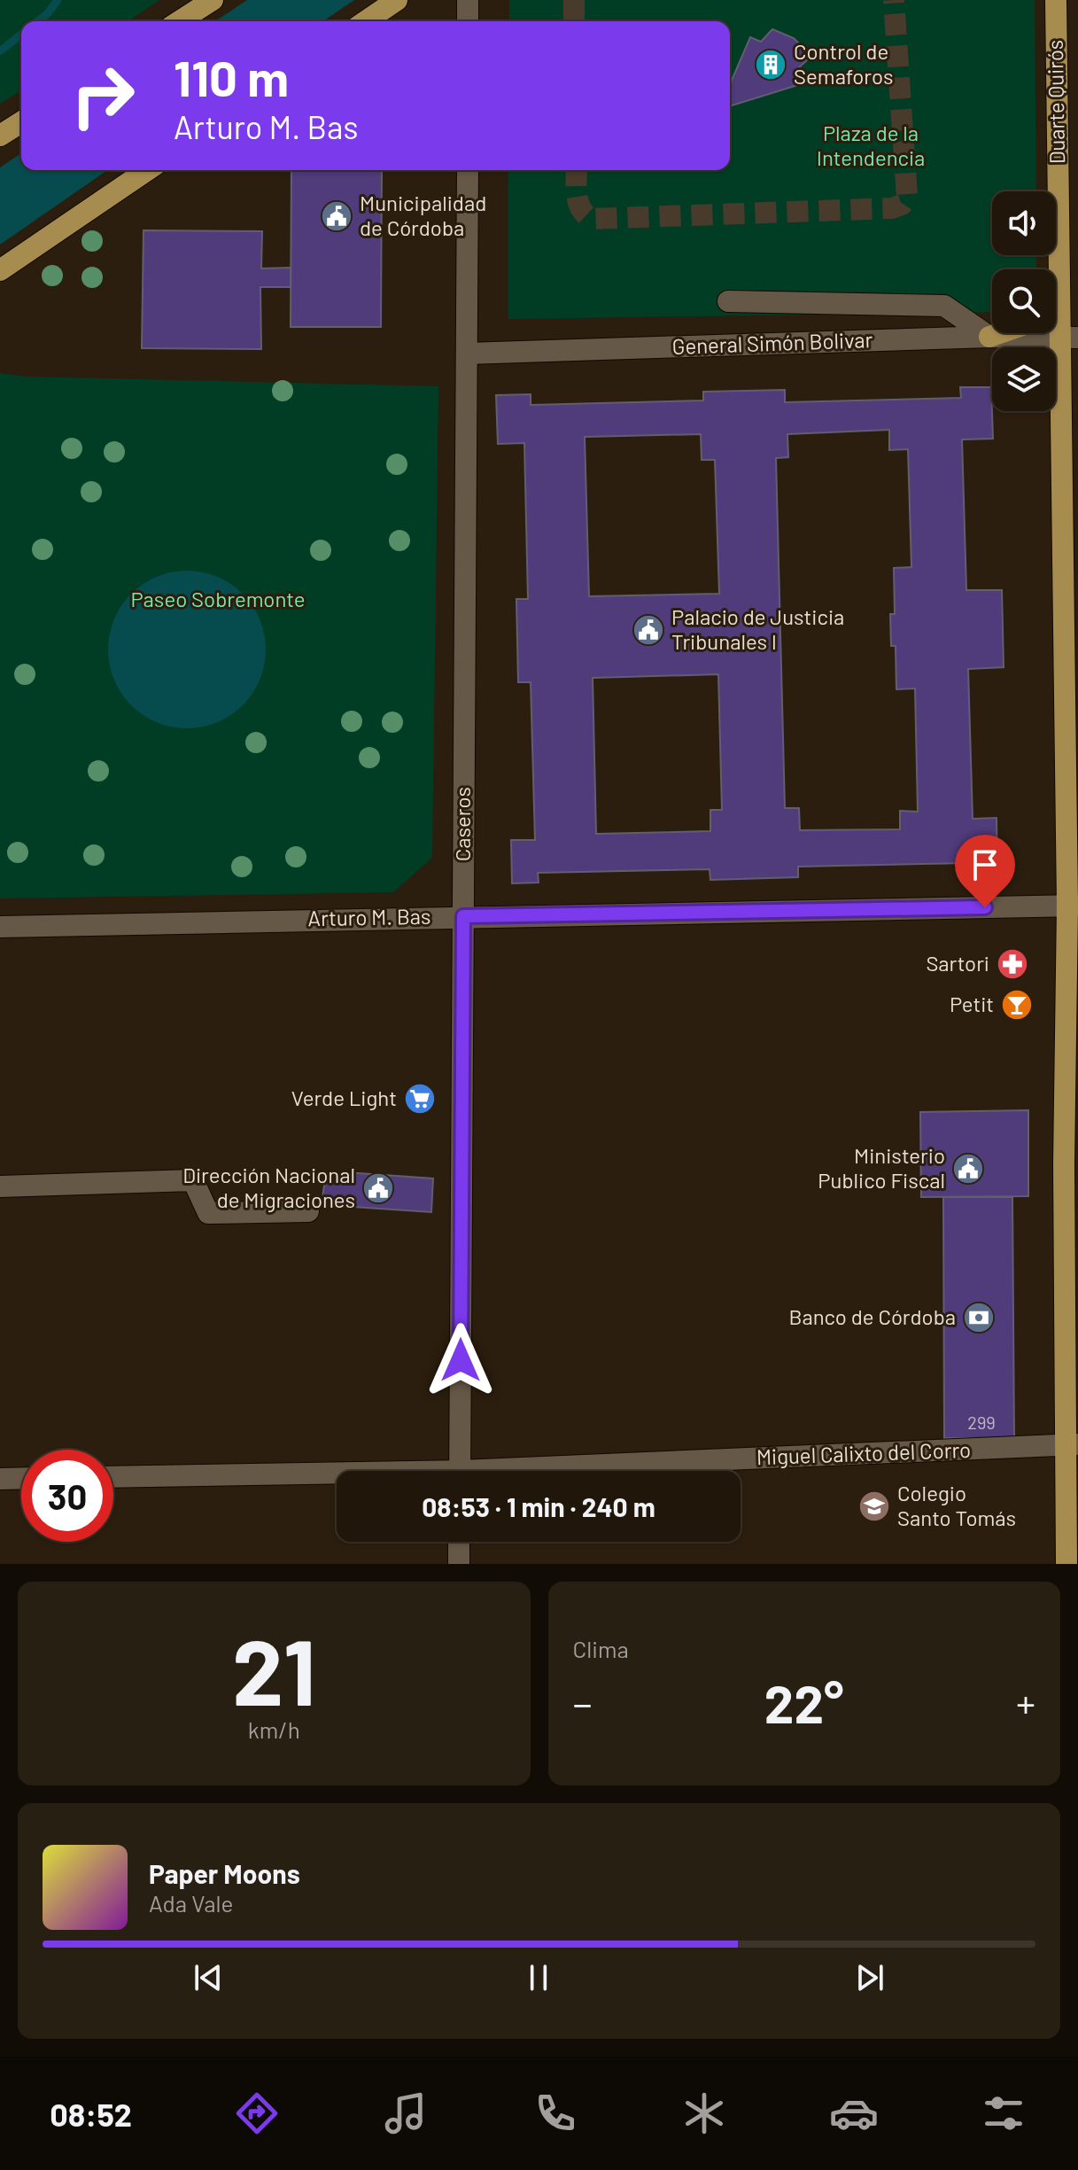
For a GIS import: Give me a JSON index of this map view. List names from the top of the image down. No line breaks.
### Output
{"streets":{"main road":["Duarte Quirós"],"street":["General Simón Bolivar","Caseros","Arturo M. Bas","Miguel Calixto del Corro"]},"crossings":[["Duarte Quirós","General Simón Bolivar"],["Duarte Quirós","Arturo M. Bas"],["Duarte Quirós","Miguel Calixto del Corro"],["General Simón Bolivar","Caseros"],["Caseros","Arturo M. Bas"]],"parks":["Plaza de la Intendencia","Paseo Sobremonte"],"places":{"building":["Control de Semaforos"],"public building":["Municipalidad de Córdoba","Palacio de Justicia Tribunales I","Ministerio Publico Fiscal","Dirección Nacional de Migraciones"],"pharmacy":["Sartori"],"bar":["Petit"],"supermarket":["Verde Light"],"bank":["Banco de Córdoba"],"school or university":["Colegio Santo Tomás"]},"house_numbers":["299"],"page":{"turn":["110 m","Arturo M. Bas"],"limit":"30","trip":"08:53 · 1 min · 240 m","tile":[["21","km/h"],"Clima"],"heat":["−","22°","+"],"song":["Paper Moons","Ada Vale"],"tabs":"08:52"}}
